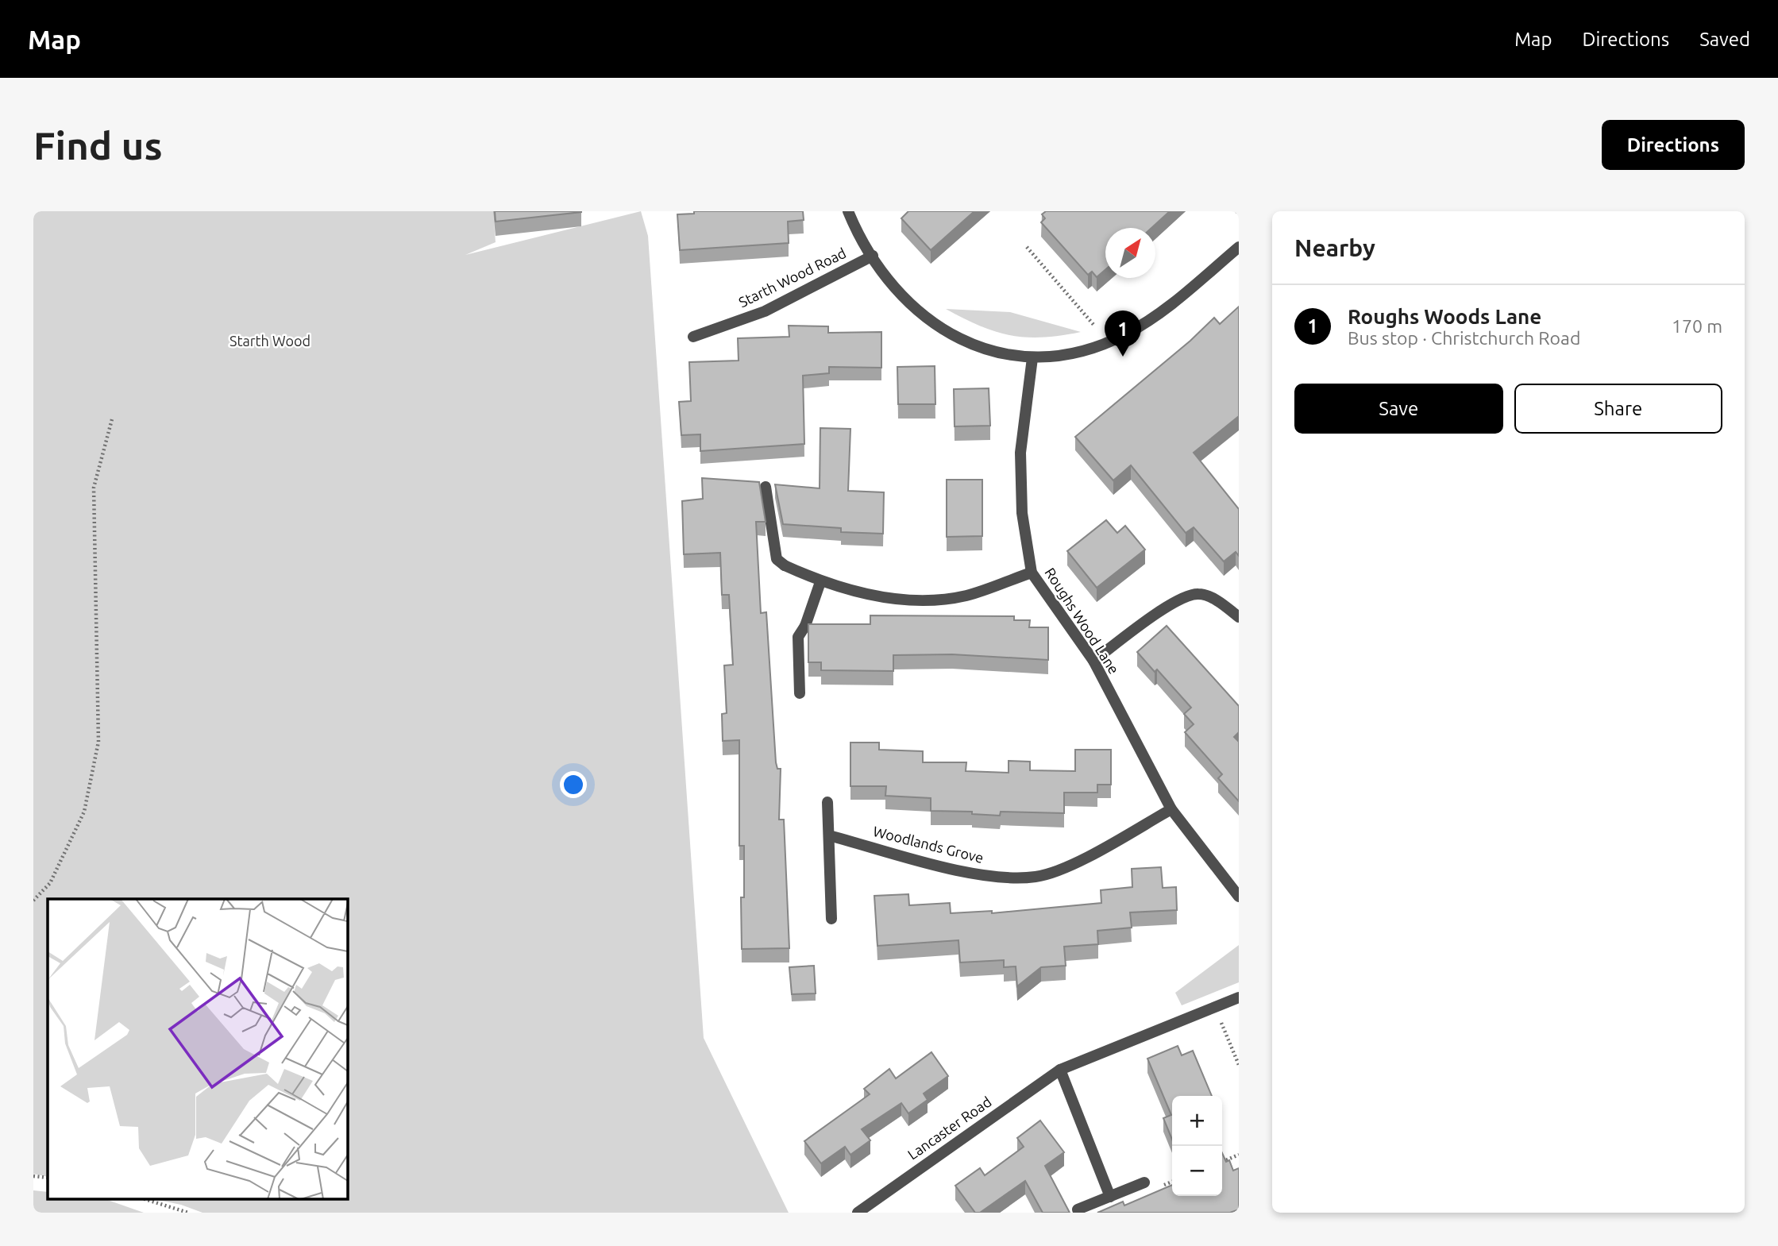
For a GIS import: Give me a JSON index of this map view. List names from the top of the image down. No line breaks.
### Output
{"streets":{"street":["Starth Wood Road","Roughs Wood Lane","Woodlands Grove","Lancaster Road"]},"crossings":[["Roughs Wood Lane","Woodlands Grove"]],"parks":["Starth Wood"],"north":"top right","page":{"header":"Map","nav":["Map","Directions","Saved"],"buttons":["Directions",["Save","Share"]],"title":"Find us","heading":"Nearby","list":[{"mark":"1","name":"Roughs Woods Lane","note":"Bus stop · Christchurch Road","value":"170 m"}],"pins":"1","map_buttons":["+","−"]}}
